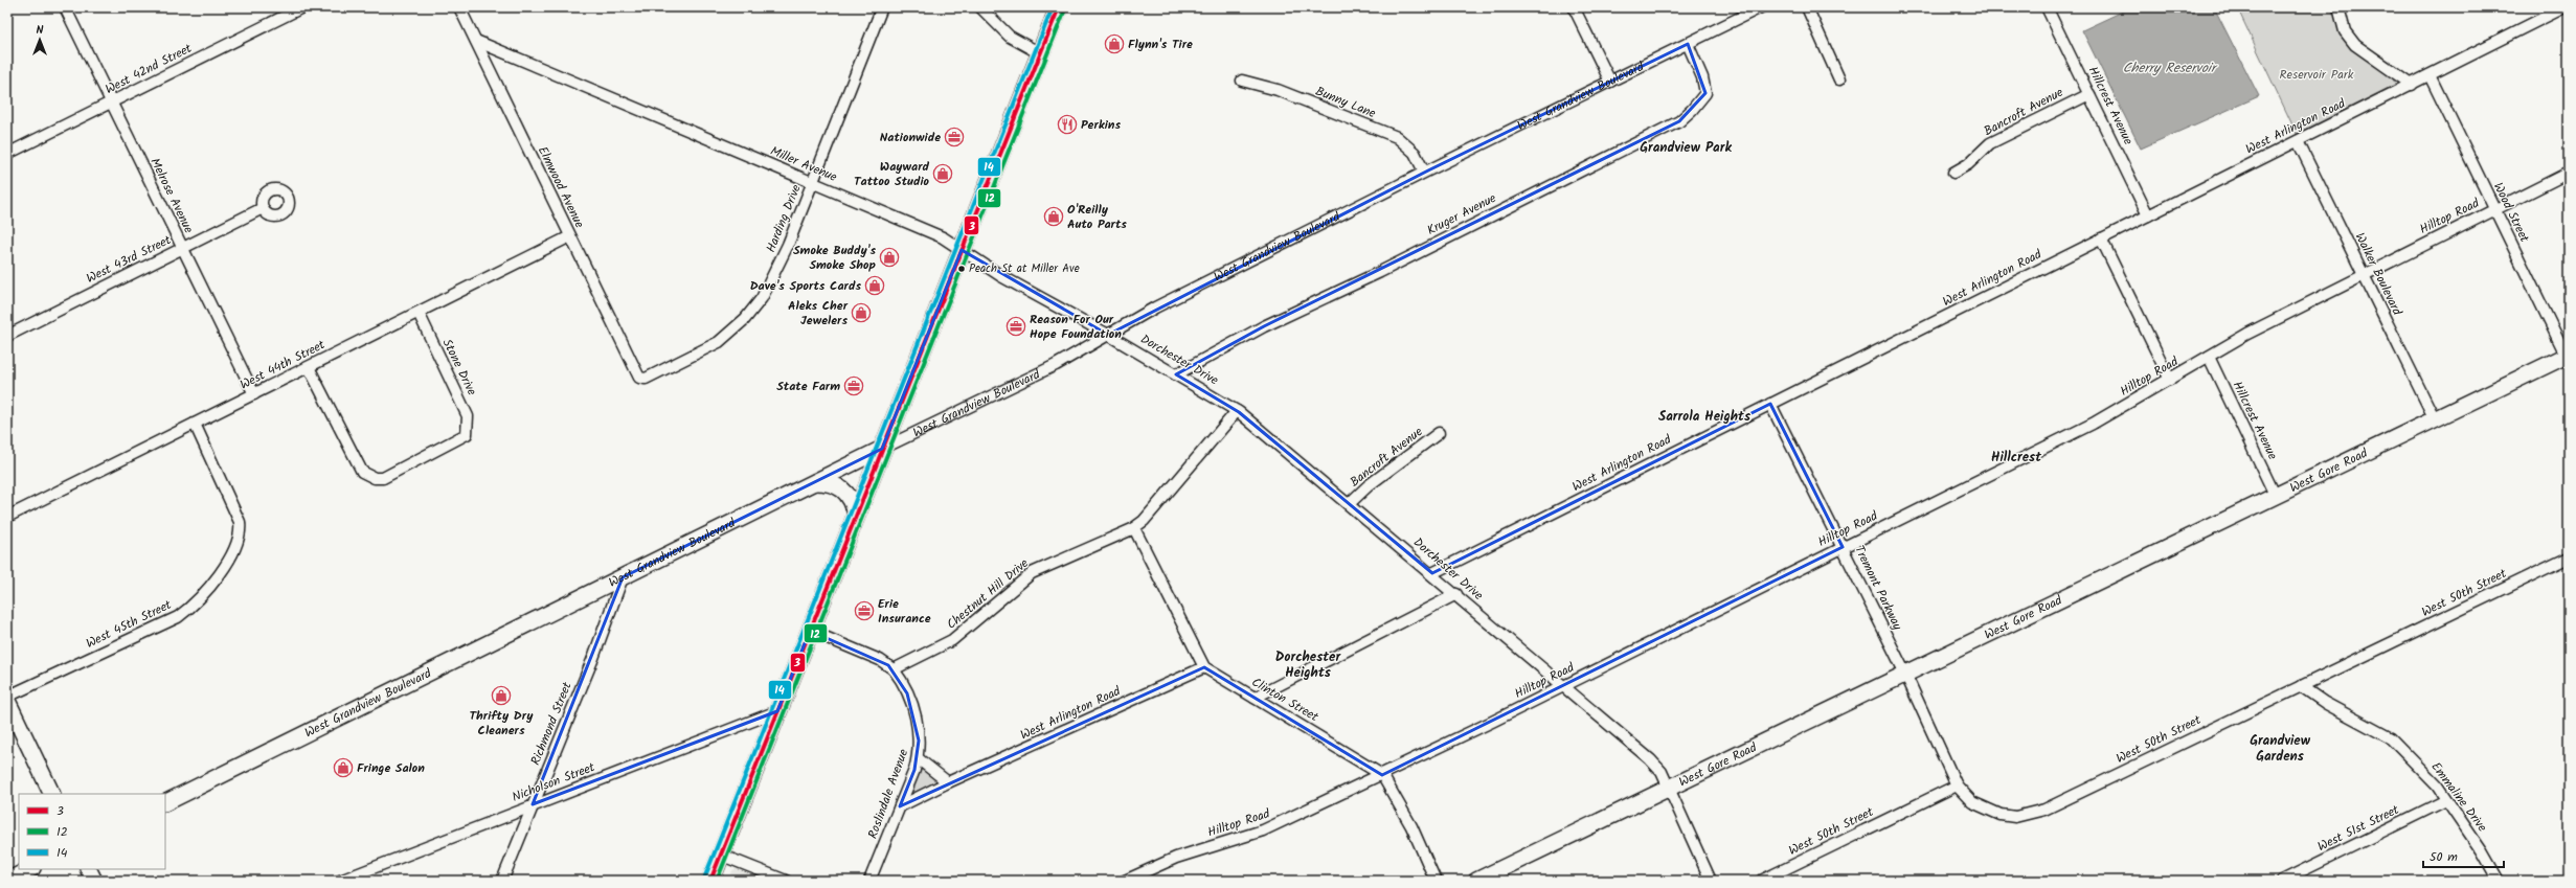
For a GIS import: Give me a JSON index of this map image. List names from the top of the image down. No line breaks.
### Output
{"streets":{"street":["West 42nd Street","West Grandview Boulevard","Bunny Lane","Hillcrest Avenue","Bancroft Avenue","West Arlington Road","Miller Avenue","Elmwood Avenue","Melrose Avenue","Wood Street","Kruger Avenue","Hilltop Road","Harding Drive","West 43rd Street","Walker Boulevard","Dorchester Drive","West 44th Street","Stone Drive","West Gore Road","Tremont Parkway","West 50th Street","Chestnut Hill Drive","West 45th Street","Clinton Street","Richmond Street","Nicholson Street","Roslindale Avenue","Emmaline Drive","West 51st Street"]},"crossings":[["West 42nd Street","Melrose Avenue"],["West Grandview Boulevard","Bunny Lane"],["West Grandview Boulevard","Miller Avenue"],["West Grandview Boulevard","Kruger Avenue"],["West Grandview Boulevard","Dorchester Drive"],["West Grandview Boulevard","Richmond Street"],["Hillcrest Avenue","Bancroft Avenue"],["Hillcrest Avenue","West Arlington Road"],["Hillcrest Avenue","Hilltop Road"],["Hillcrest Avenue","West Gore Road"],["Bancroft Avenue","Dorchester Drive"],["West Arlington Road","Wood Street"],["West Arlington Road","Walker Boulevard"],["West Arlington Road","Dorchester Drive"],["West Arlington Road","Tremont Parkway"],["West Arlington Road","Clinton Street"],["West Arlington Road","Roslindale Avenue"],["Miller Avenue","Elmwood Avenue"],["Miller Avenue","Harding Drive"],["Miller Avenue","Dorchester Drive"],["Elmwood Avenue","Harding Drive"],["Elmwood Avenue","West 44th Street"],["Melrose Avenue","West 43rd Street"],["Melrose Avenue","West 44th Street"],["Wood Street","Hilltop Road"],["Wood Street","West Gore Road"],["Kruger Avenue","Dorchester Drive"],["Hilltop Road","Walker Boulevard"],["Hilltop Road","Dorchester Drive"],["Hilltop Road","Tremont Parkway"],["Hilltop Road","Clinton Street"],["Walker Boulevard","West Gore Road"],["Dorchester Drive","West Gore Road"],["Dorchester Drive","Chestnut Hill Drive"],["West 44th Street","Stone Drive"],["West 44th Street","West 45th Street"],["West Gore Road","Tremont Parkway"],["Tremont Parkway","West 50th Street"],["West 50th Street","Emmaline Drive"],["Chestnut Hill Drive","Roslindale Avenue"],["Richmond Street","Nicholson Street"],["Emmaline Drive","West 51st Street"]],"districts":["Grandview Park","Sarrola Heights","Hillcrest","Dorchester Heights","Grandview Gardens"],"water":["Cherry Reservoir"],"parks":["Reservoir Park"],"places":{"shop":["Flynn's Tire","Wayward Tattoo Studio","O'Reilly Auto Parts","Smoke Buddy's Smoke Shop","Dave's Sports Cards","Aleks Cher Jewelers","Thrifty Dry Cleaners","Fringe Salon"],"restaurant":["Perkins"],"office":["Nationwide","Reason For Our Hope Foundation","State Farm","Erie Insurance"],"other":["Peach St at Miller Ave"]},"lines":["transit line 3","transit line 14","transit line 12"],"legend":["3","12","14"],"scale_bar":"50 m","north":"top"}
